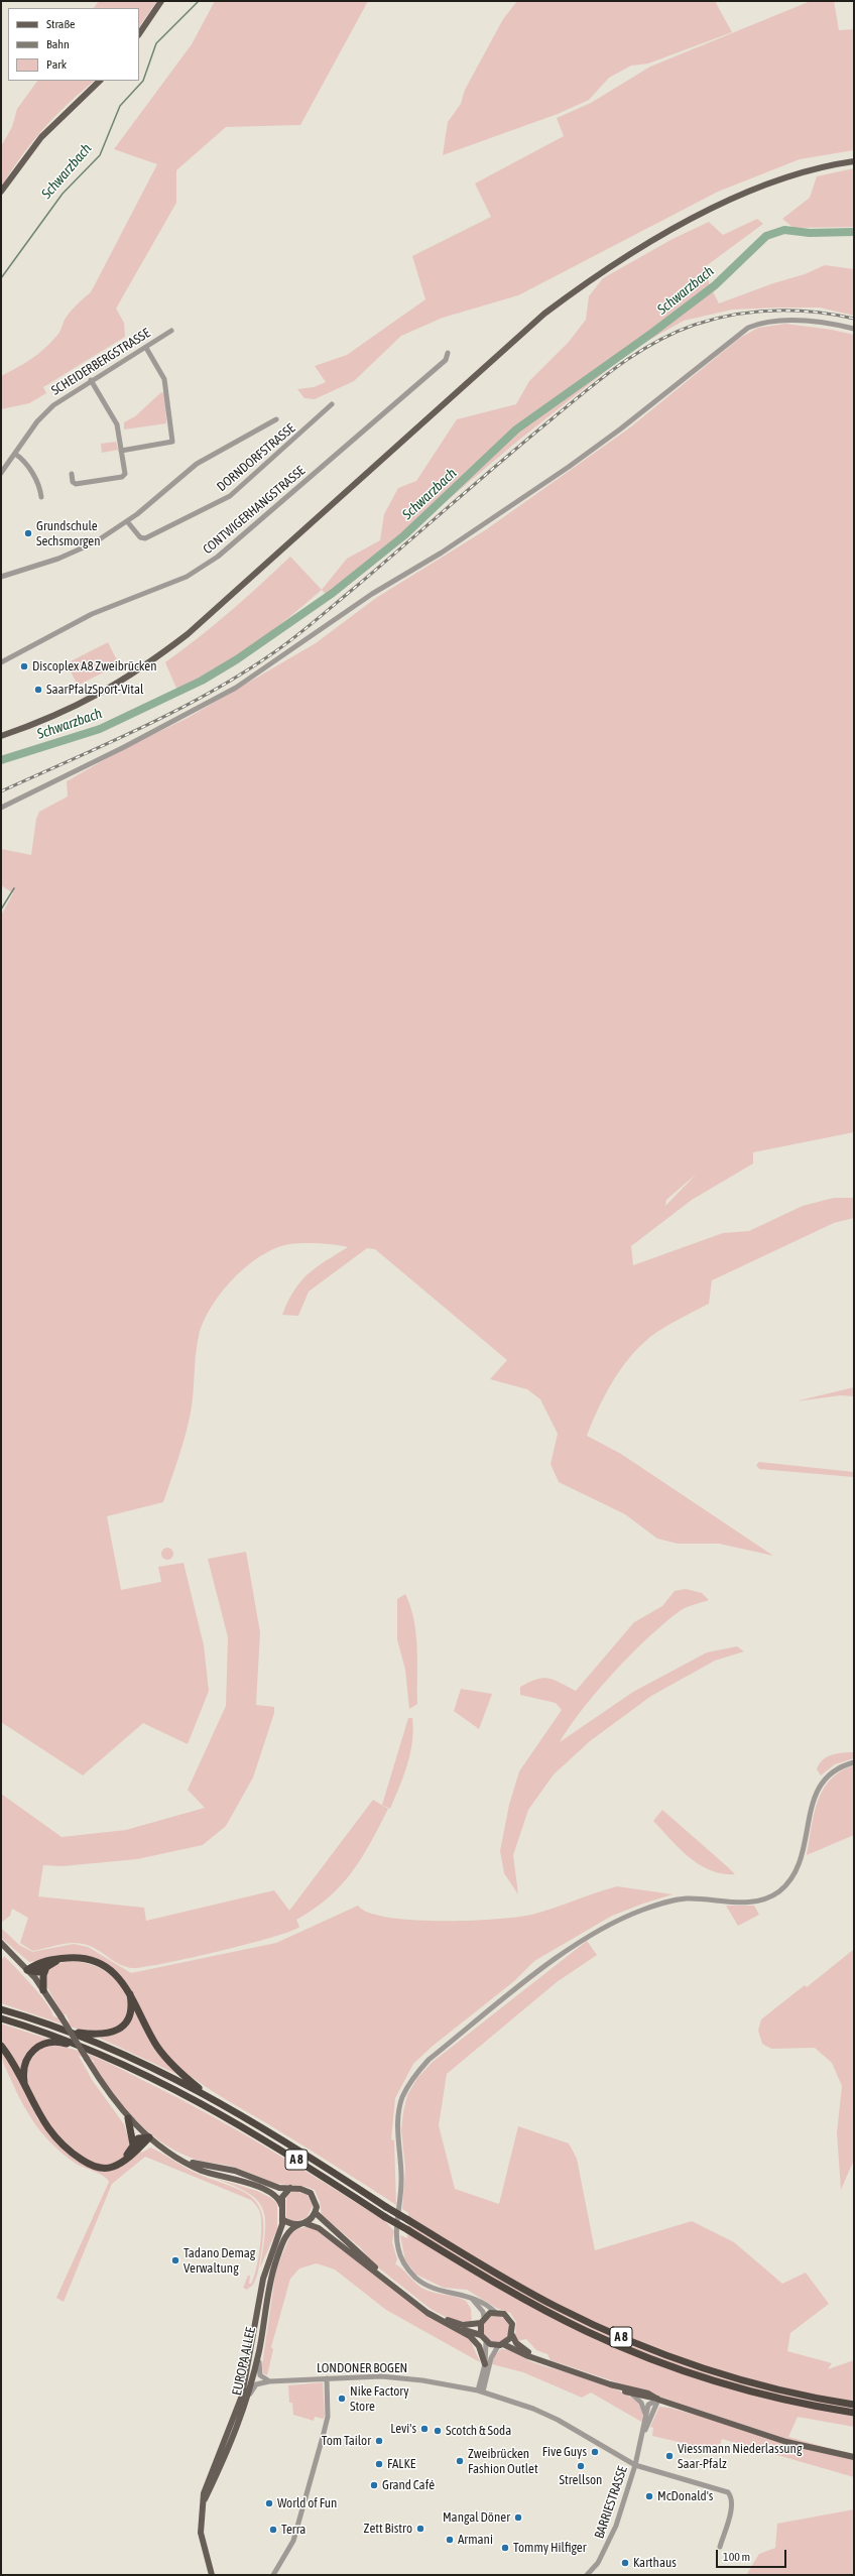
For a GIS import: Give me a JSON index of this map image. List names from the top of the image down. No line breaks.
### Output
{"streets":{"highway":["A 8"],"main road":["EUROPA ALLEE"],"street":["SCHEIDERBERGSTRASSE","DORNDORFSTRASSE","CONTWIGERHANGSTRASSE","LONDONER BOGEN","BARRIESTRASSE"]},"crossings":[["EUROPA ALLEE","LONDONER BOGEN"],["LONDONER BOGEN","BARRIESTRASSE"]],"water":["Schwarzbach"],"places":["Grundschule Sechsmorgen","Discoplex A8 Zweibrücken","SaarPfalzSport-Vital","Tadano Demag Verwaltung","Nike Factory Store","Levi's","Scotch & Soda","Tom Tailor","Five Guys","Viessmann Niederlassung Saar-Pfalz","Zweibrücken Fashion Outlet","FALKE","Strellson","Grand Café","McDonald's","World of Fun","Mangal Döner","Zett Bistro","Terra","Armani","Tommy Hilfiger","Karthaus"],"legend":["Straße","Bahn","Park"],"scale_bar":"100 m"}
